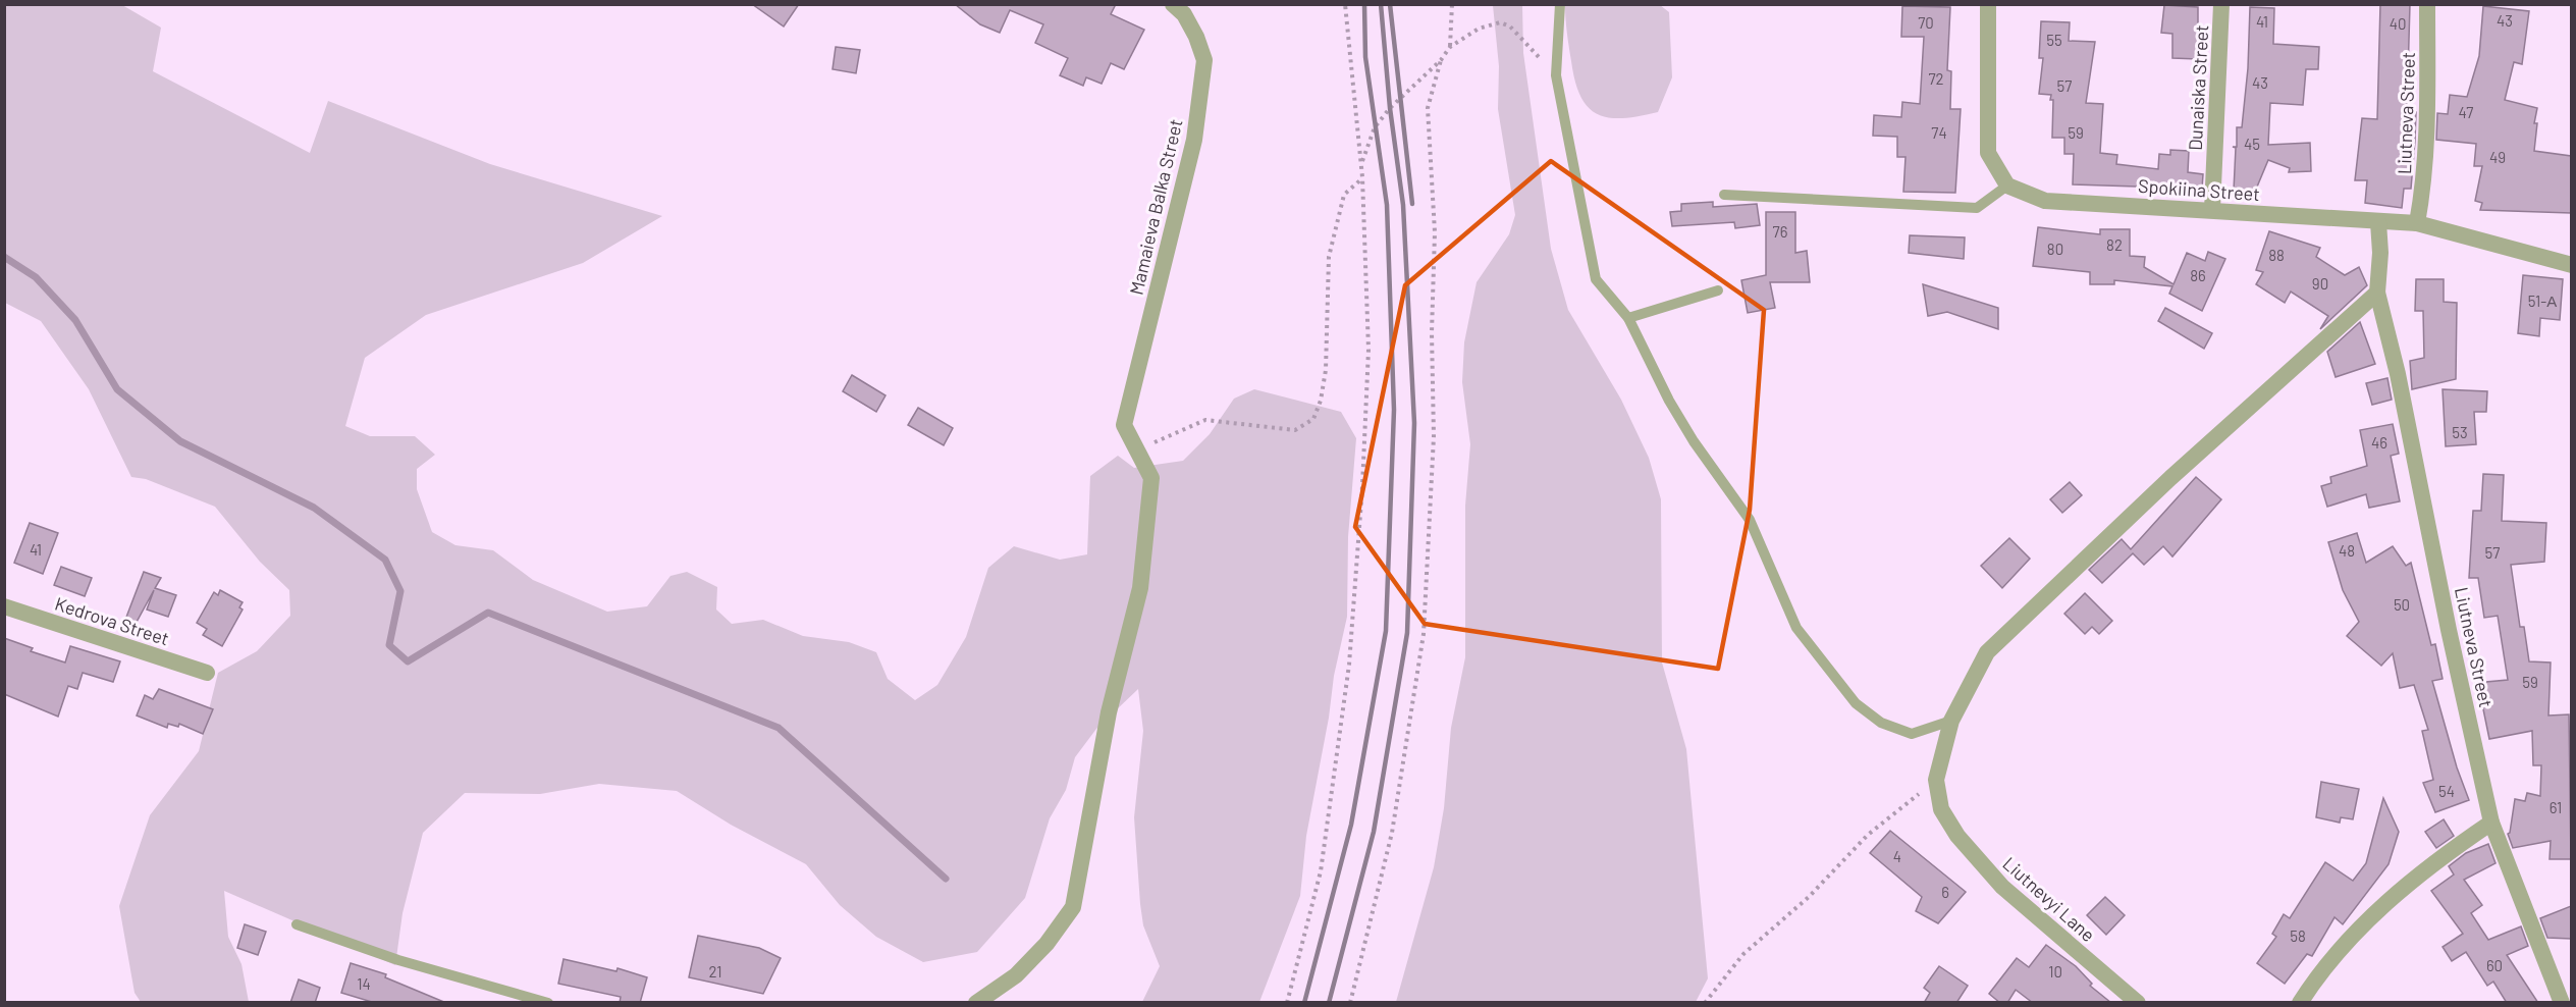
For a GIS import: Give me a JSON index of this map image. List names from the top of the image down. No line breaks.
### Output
{"streets":{"street":["Dunaiska Street","Liutneva Street","Spokiina Street","Mamaieva Balka Street","Kedrova Street","Liutnevyi Lane"]},"crossings":[["Dunaiska Street","Spokiina Street"],["Liutneva Street","Spokiina Street"]],"house_numbers":["43","41","70","40","55","72","43","57","47","74","59","45","49","76","82","80","88","86","90","51-А","53","46","41","48","57","50","59","54","61","4","6","58","60","21","10","14"]}
